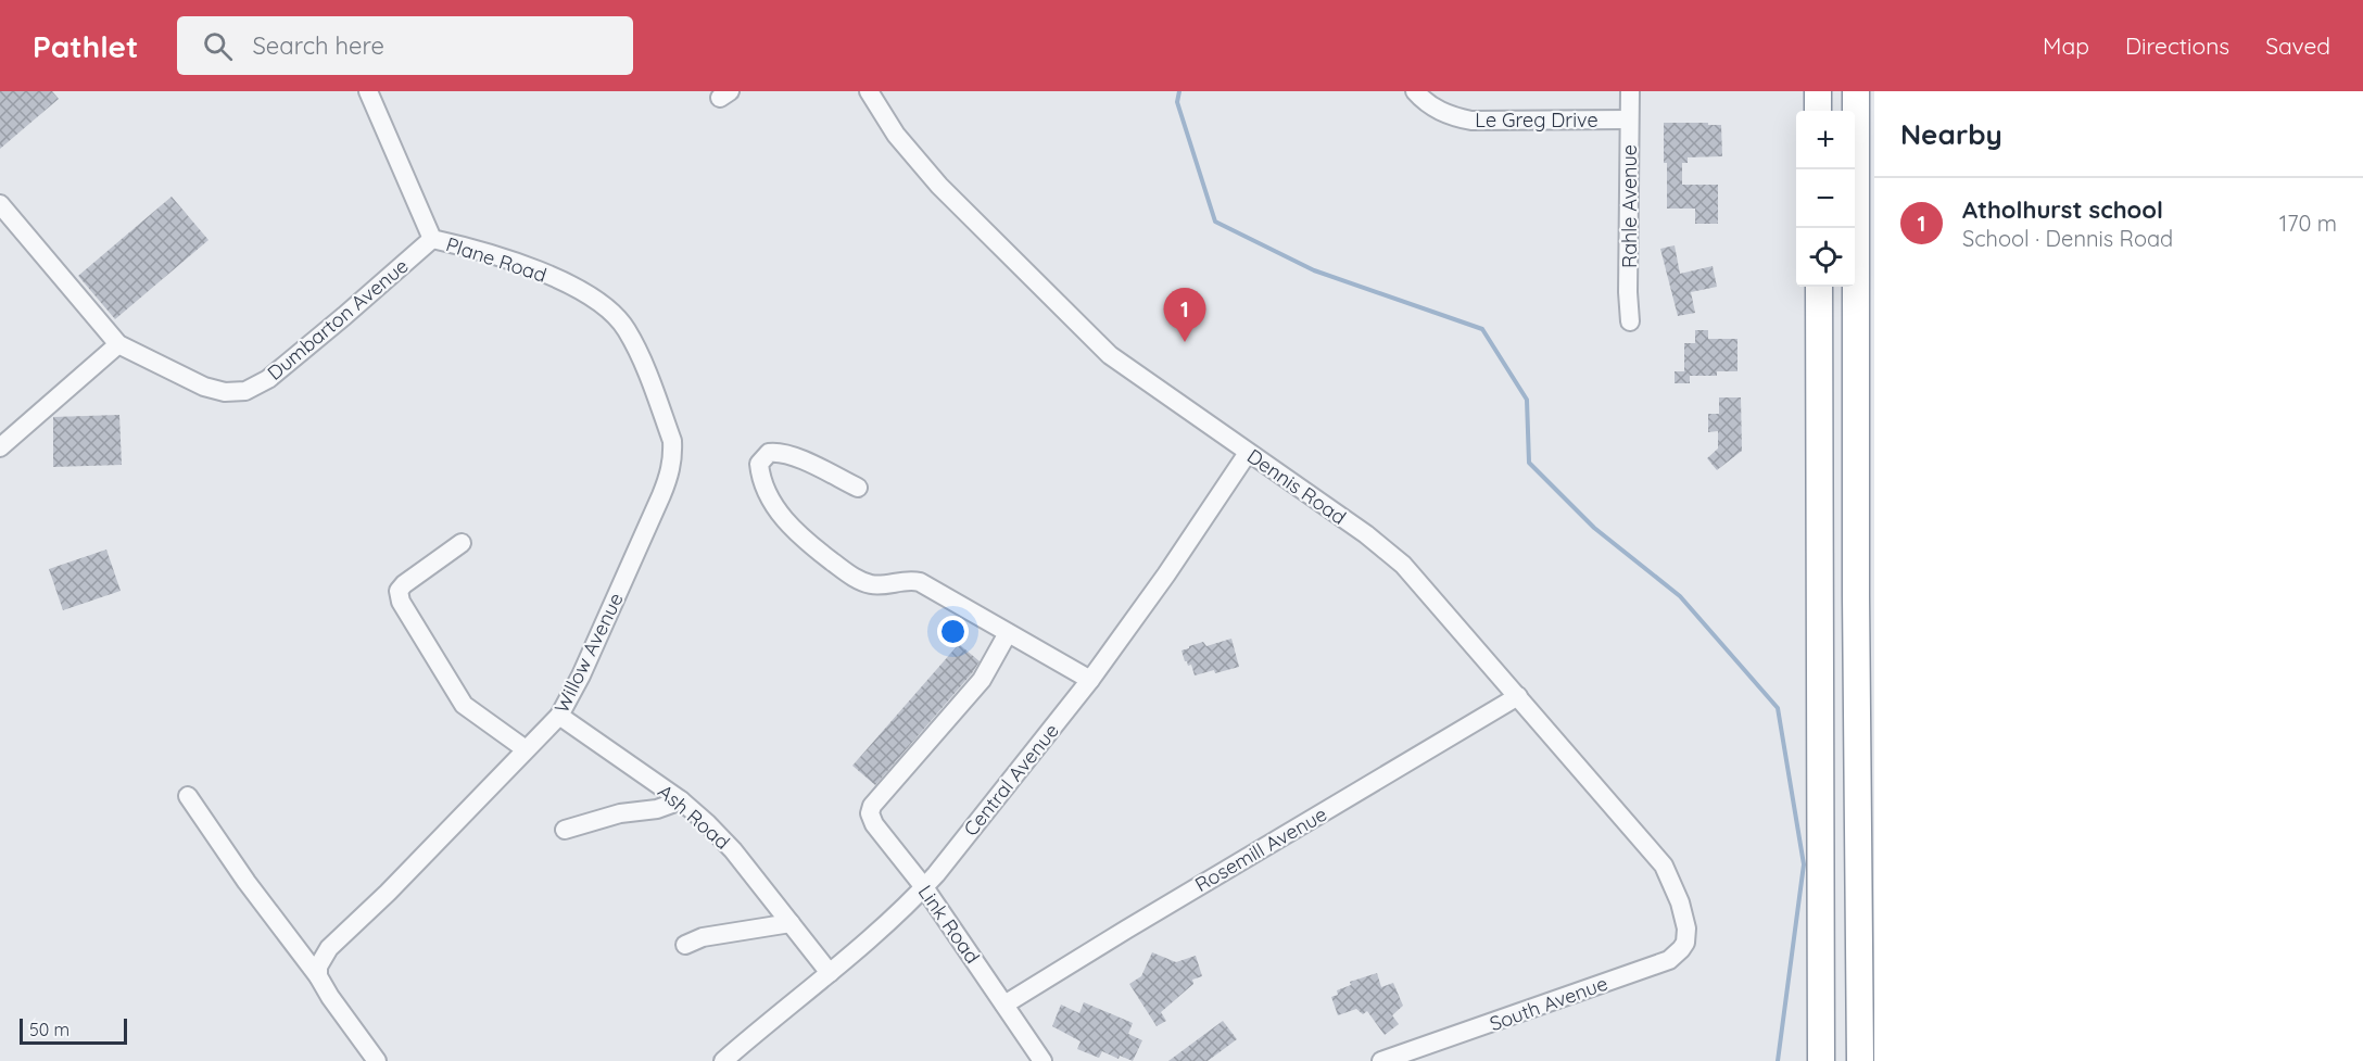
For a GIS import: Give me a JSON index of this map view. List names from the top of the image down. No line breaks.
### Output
{"streets":{"street":["Le Greg Drive","Rahle Avenue","Plane Road","Dumbarton Avenue","Dennis Road","Willow Avenue","Central Avenue","Ash Road","Rosemill Avenue","Link Road","South Avenue"]},"crossings":[["Le Greg Drive","Rahle Avenue"],["Plane Road","Dumbarton Avenue"],["Plane Road","Willow Avenue"],["Dennis Road","Central Avenue"],["Dennis Road","Rosemill Avenue"],["Dennis Road","South Avenue"],["Willow Avenue","Ash Road"],["Central Avenue","Ash Road"],["Central Avenue","Link Road"],["Rosemill Avenue","Link Road"]],"scale_bar":"50 m","page":{"header":"Pathlet","search":"Search here","nav":["Map","Directions","Saved"],"heading":"Nearby","map_buttons":["+","−"],"list":[{"mark":"1","name":"Atholhurst school","note":"School · Dennis Road","value":"170 m"}],"pins":"1","scale":"50 m"}}
